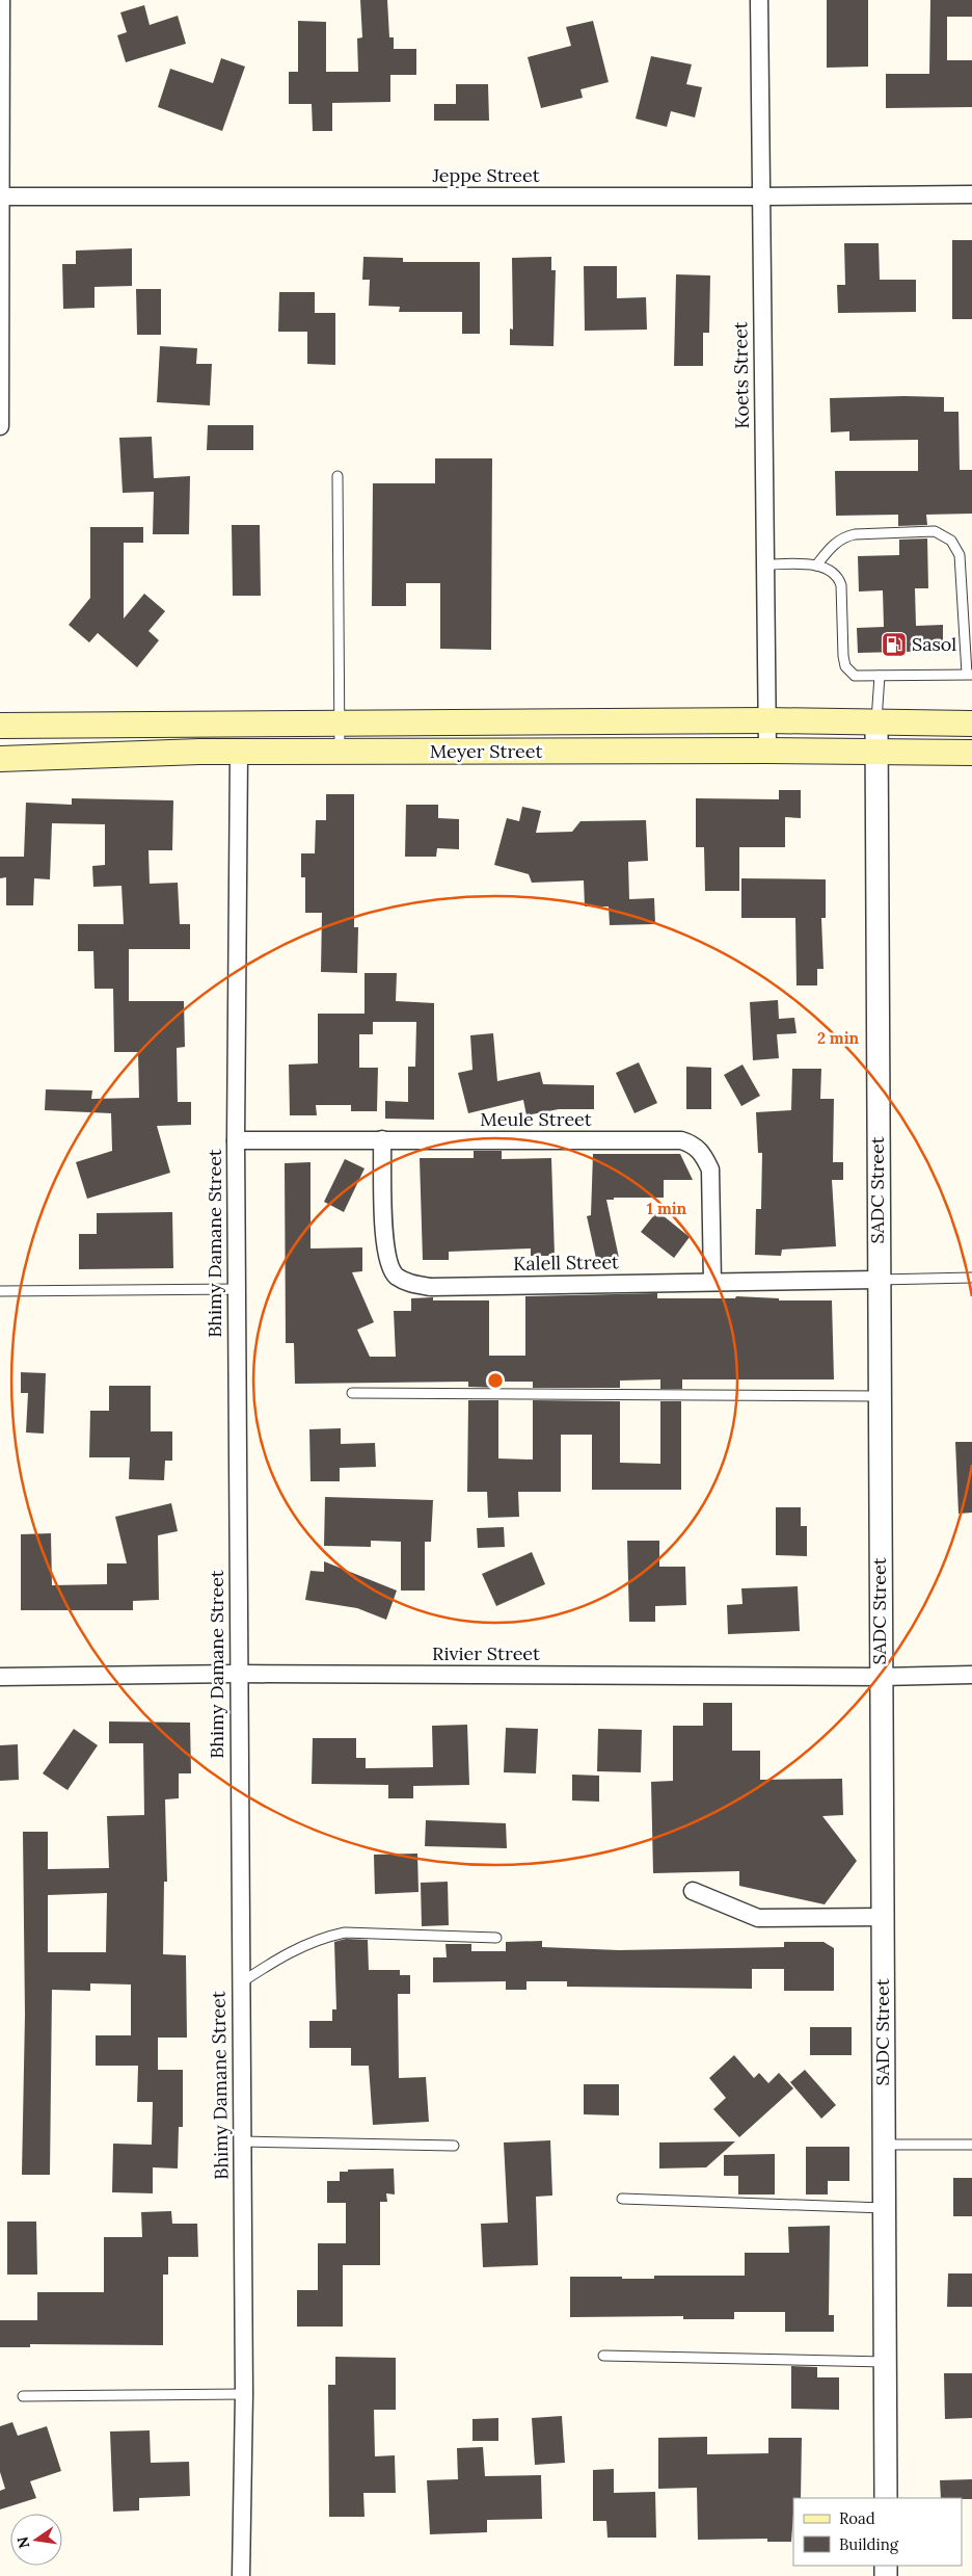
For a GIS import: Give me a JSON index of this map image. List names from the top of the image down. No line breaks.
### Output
{"streets":{"main road":["Meyer Street"],"street":["Jeppe Street","Koets Street","Meule Street","SADC Street","Bhimy Damane Street","Kalell Street","Rivier Street"]},"crossings":[["Jeppe Street","Koets Street"],["Koets Street","Meyer Street"],["Meyer Street","SADC Street"],["Meyer Street","Bhimy Damane Street"],["Meule Street","Bhimy Damane Street"],["Meule Street","Kalell Street"],["SADC Street","Kalell Street"],["SADC Street","Rivier Street"],["Bhimy Damane Street","Rivier Street"]],"places":{"fuel station":["Sasol"]},"legend":["Road","Building"],"north":"left","rings":["2 min","1 min"]}
